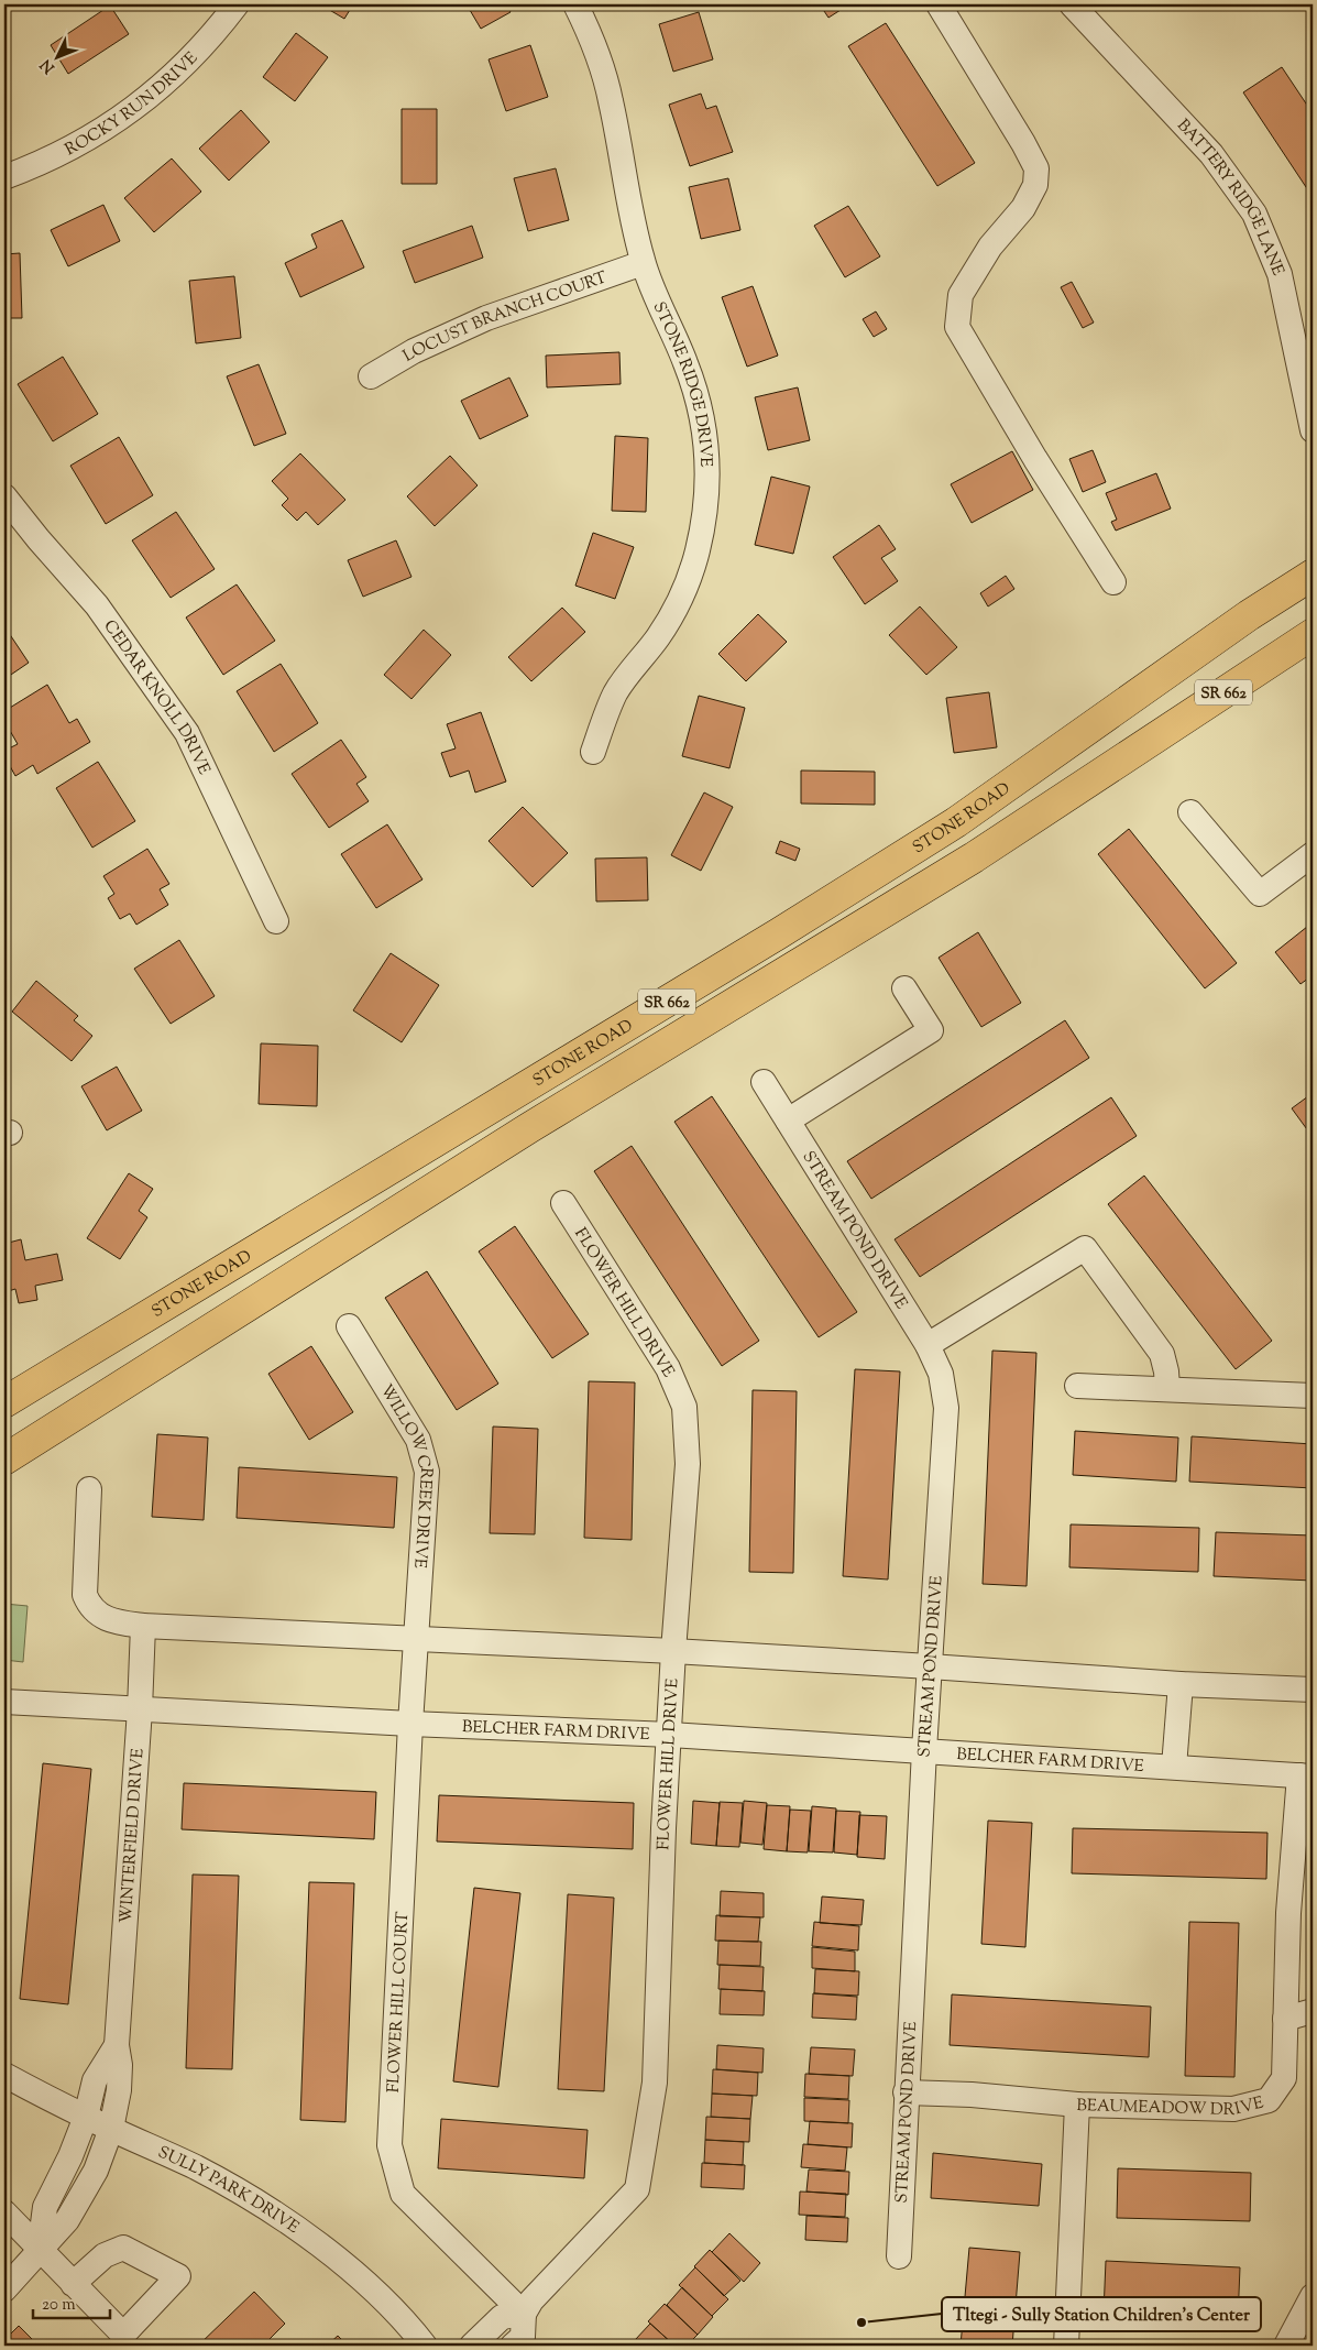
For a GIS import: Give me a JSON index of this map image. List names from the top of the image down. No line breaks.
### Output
{"streets":{"main road":["SR 662","STONE ROAD"],"street":["ROCKY RUN DRIVE","BATTERY RIDGE LANE","LOCUST BRANCH COURT","STONE RIDGE DRIVE","CEDAR KNOLL DRIVE","STREAM POND DRIVE","FLOWER HILL DRIVE","WILLOW CREEK DRIVE","BELCHER FARM DRIVE","WINTERFIELD DRIVE","FLOWER HILL COURT","BEAUMEADOW DRIVE","SULLY PARK DRIVE"]},"crossings":[["LOCUST BRANCH COURT","STONE RIDGE DRIVE"],["STREAM POND DRIVE","BELCHER FARM DRIVE"],["STREAM POND DRIVE","BEAUMEADOW DRIVE"],["FLOWER HILL DRIVE","BELCHER FARM DRIVE"],["FLOWER HILL DRIVE","FLOWER HILL COURT"],["WILLOW CREEK DRIVE","FLOWER HILL COURT"],["BELCHER FARM DRIVE","WINTERFIELD DRIVE"],["BELCHER FARM DRIVE","FLOWER HILL COURT"],["BELCHER FARM DRIVE","BEAUMEADOW DRIVE"],["WINTERFIELD DRIVE","SULLY PARK DRIVE"]],"places":["Tltegi - Sully Station Children's Center"],"scale_bar":"20 m","north":"bottom left"}
